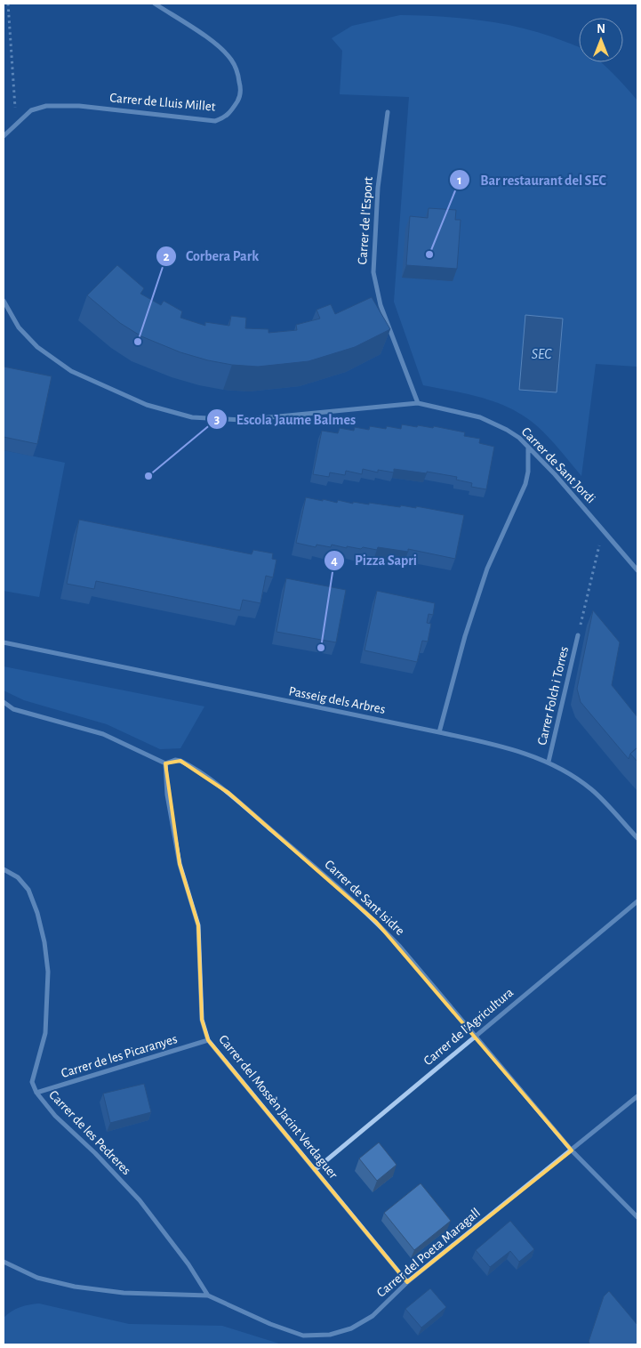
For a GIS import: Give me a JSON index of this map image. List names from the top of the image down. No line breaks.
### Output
{"streets":{"street":["Carrer de Lluis Millet","Carrer de l'Esport","Carrer de Sant Jordi","Carrer Folch i Torres","Passeig dels Arbres","Carrer de Sant Isidre","Carrer de l'Agricultura","Carrer de les Picaranyes","Carrer del Mossèn Jacint Verdaguer","Carrer de les Pedreres","Carrer del Poeta Maragall"]},"crossings":[["Carrer de l'Esport","Carrer de Sant Jordi"],["Carrer Folch i Torres","Passeig dels Arbres"],["Carrer de Sant Isidre","Carrer de l'Agricultura"],["Carrer de Sant Isidre","Carrer del Mossèn Jacint Verdaguer"],["Carrer de Sant Isidre","Carrer del Poeta Maragall"],["Carrer de l'Agricultura","Carrer del Mossèn Jacint Verdaguer"],["Carrer de les Picaranyes","Carrer del Mossèn Jacint Verdaguer"],["Carrer de les Picaranyes","Carrer de les Pedreres"],["Carrer del Mossèn Jacint Verdaguer","Carrer del Poeta Maragall"],["Carrer de les Pedreres","Carrer del Poeta Maragall"]],"water":["SEC"],"places":["Bar restaurant del SEC","Corbera Park","Escola Jaume Balmes","Pizza Sapri"],"north":"top"}
